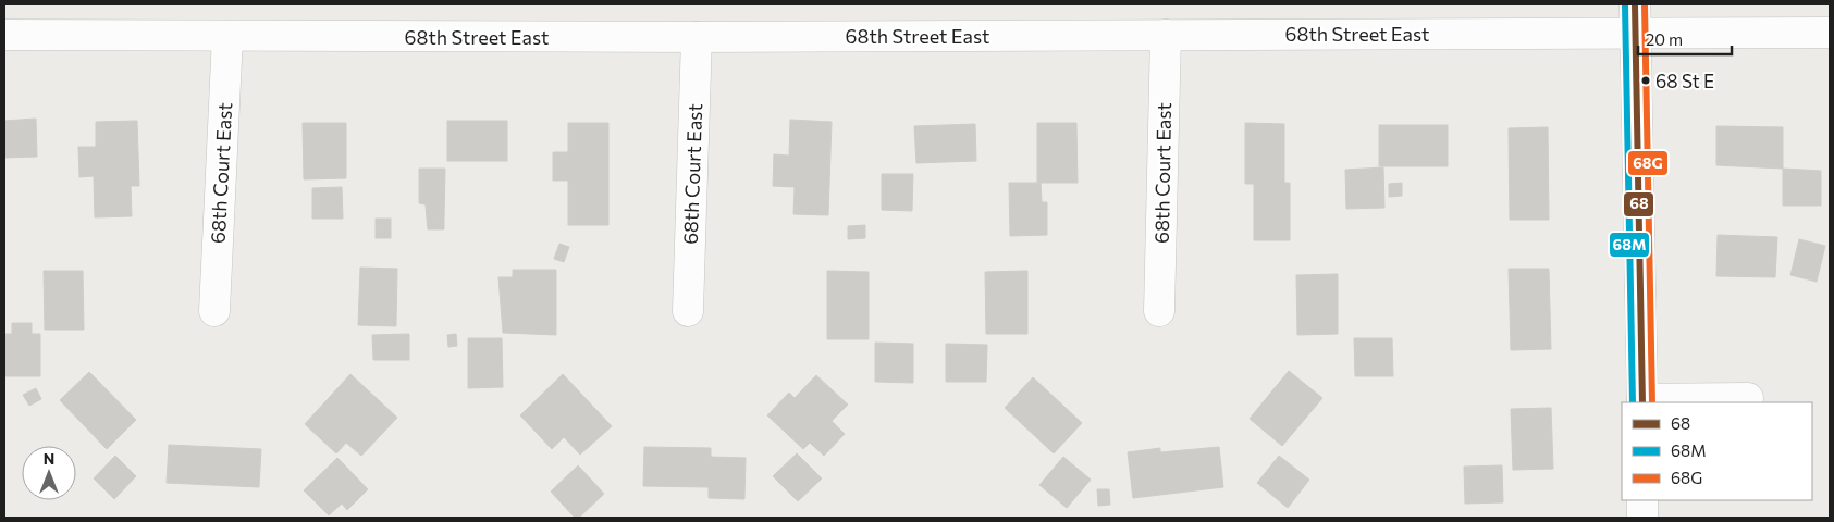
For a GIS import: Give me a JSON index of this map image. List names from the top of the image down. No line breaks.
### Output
{"streets":{"street":["68th Street East","68th Court East"]},"crossings":[["68th Street East","68th Court East"]],"places":["68 St E"],"lines":["transit line 68","transit line 68M","transit line 68G"],"legend":["68","68M","68G"],"scale_bar":"20 m","north":"top"}
